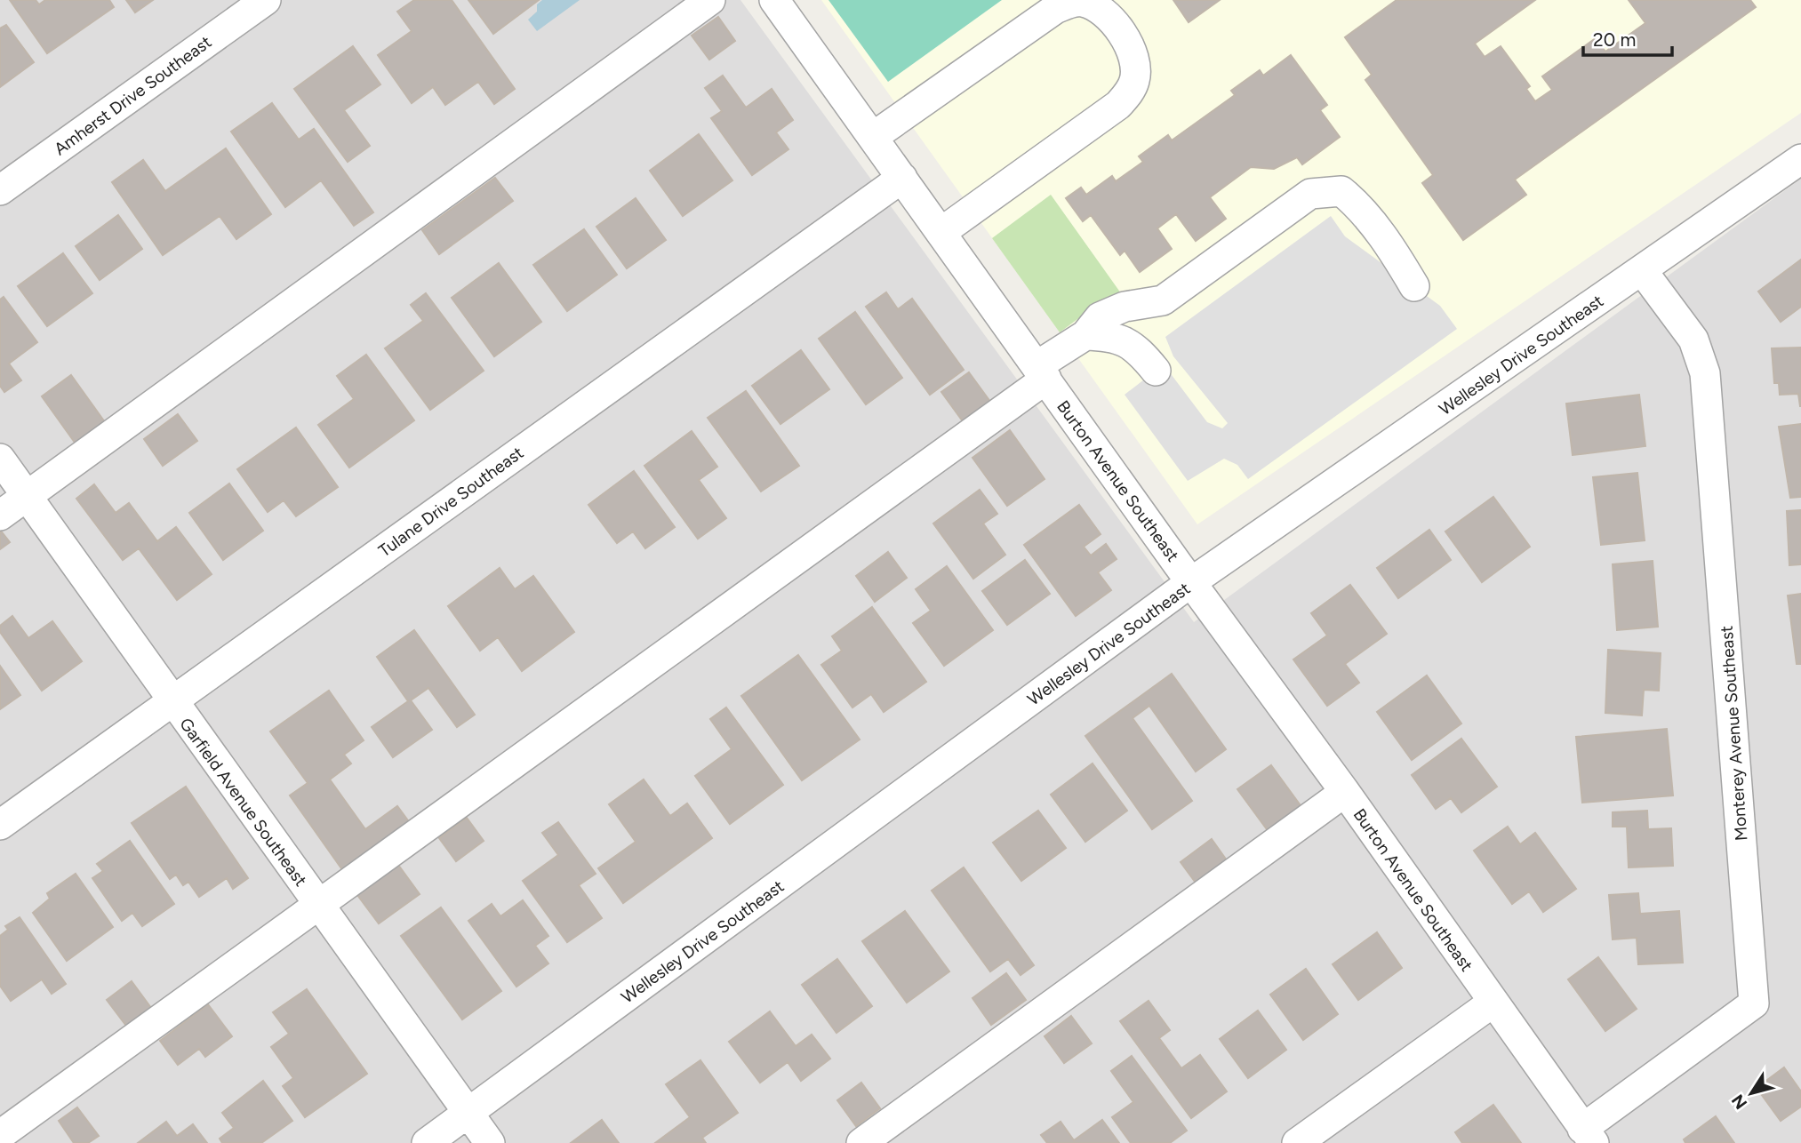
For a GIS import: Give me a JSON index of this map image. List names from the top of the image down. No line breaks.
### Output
{"streets":{"street":["Amherst Drive Southeast","Wellesley Drive Southeast","Burton Avenue Southeast","Tulane Drive Southeast","Monterey Avenue Southeast","Garfield Avenue Southeast"]},"crossings":[["Wellesley Drive Southeast","Burton Avenue Southeast"],["Wellesley Drive Southeast","Monterey Avenue Southeast"],["Wellesley Drive Southeast","Garfield Avenue Southeast"],["Burton Avenue Southeast","Tulane Drive Southeast"],["Burton Avenue Southeast","Monterey Avenue Southeast"],["Tulane Drive Southeast","Garfield Avenue Southeast"]],"scale_bar":"20 m","north":"bottom left"}
